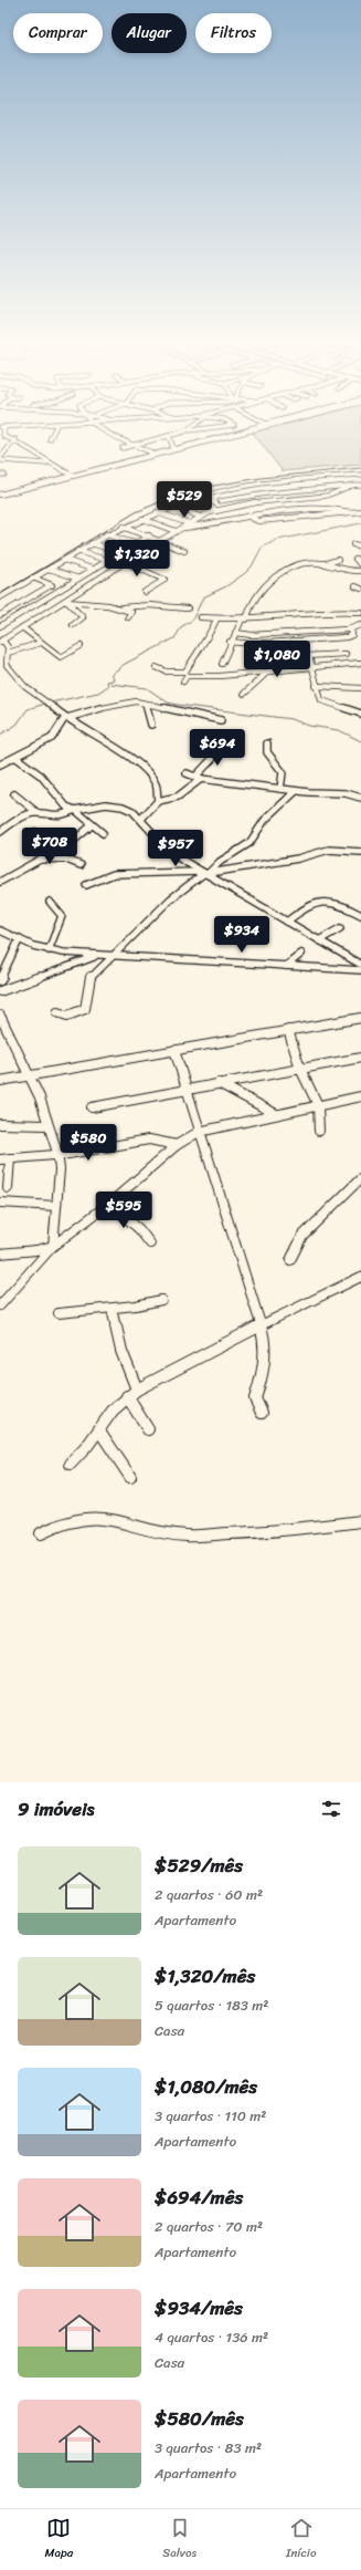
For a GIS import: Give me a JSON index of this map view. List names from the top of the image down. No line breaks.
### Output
{"page":{"chip":["Comprar","Alugar","Filtros"],"price":["$529","$1,320","$1,080","$694","$708","$957","$934","$580","$595"],"heading":"9 imóveis","list":[{"name":"$529/mês","note":"2 quartos · 60 m² · Apartamento"},{"name":"$1,320/mês","note":"5 quartos · 183 m² · Casa"},{"name":"$1,080/mês","note":"3 quartos · 110 m² · Apartamento"},{"name":"$694/mês","note":"2 quartos · 70 m² · Apartamento"},{"name":"$934/mês","note":"4 quartos · 136 m² · Casa"},{"name":"$580/mês","note":"3 quartos · 83 m² · Apartamento"}],"tabs":["Mapa","Salvos","Início"]}}
